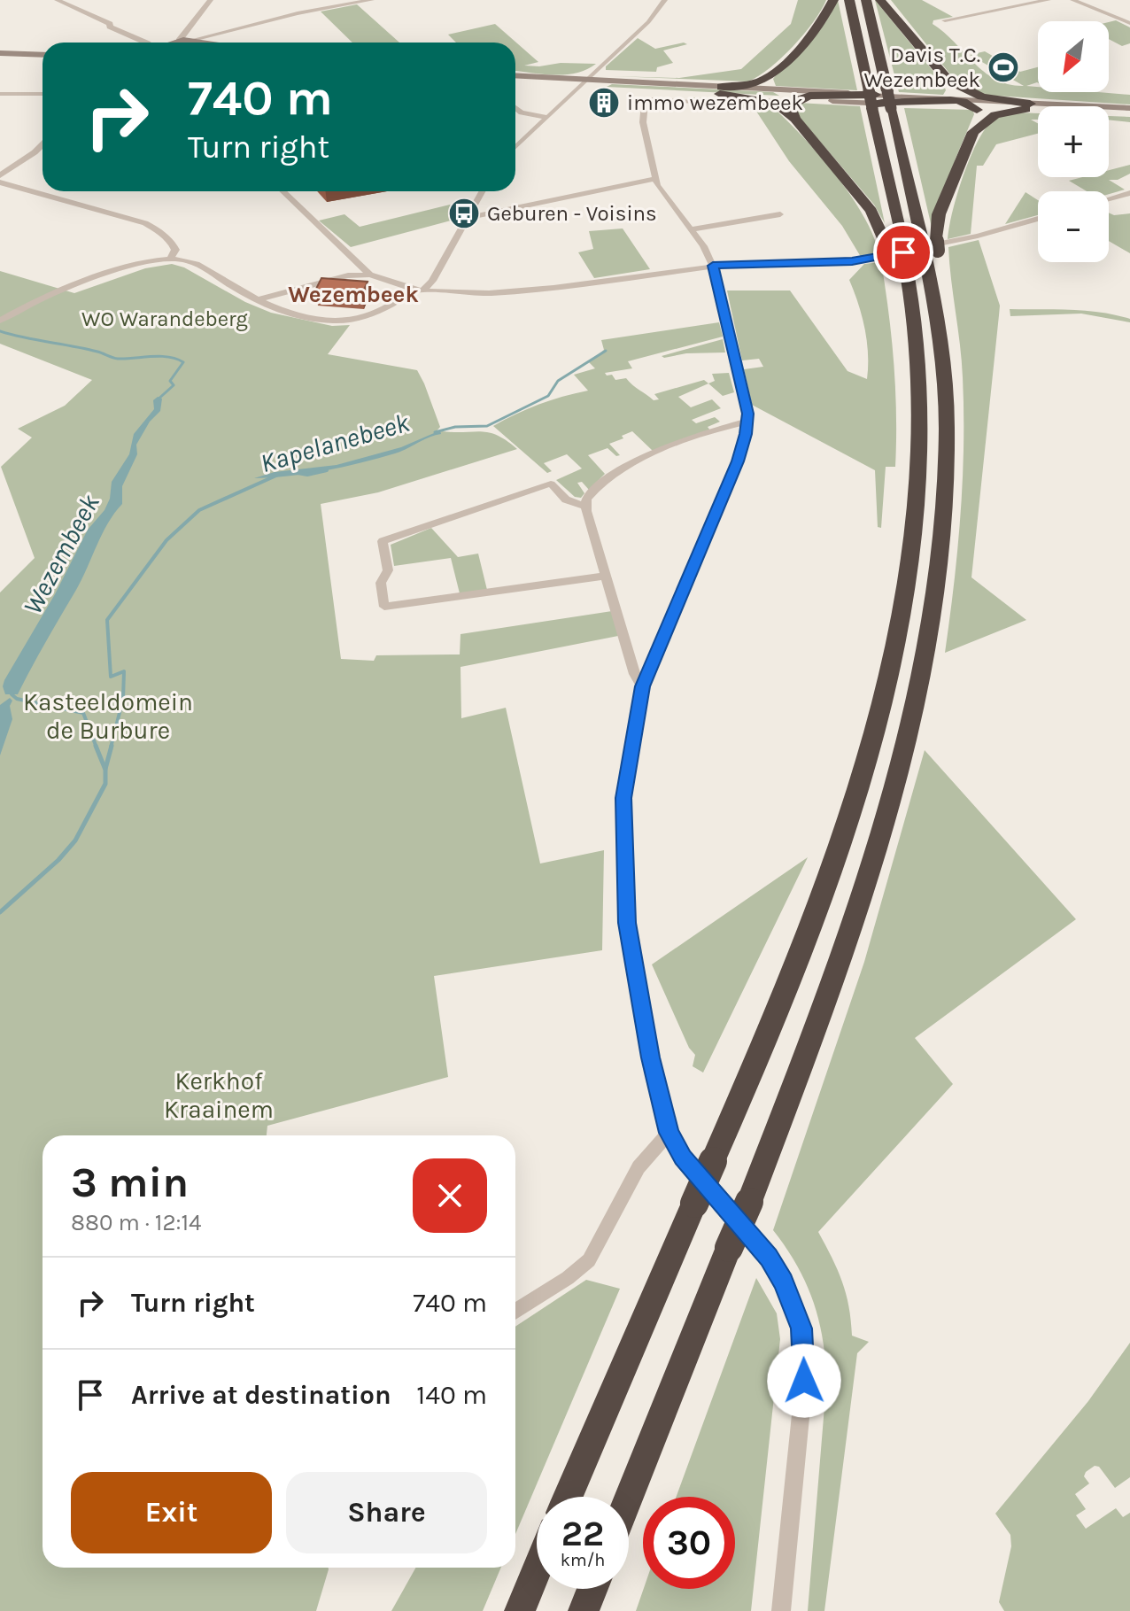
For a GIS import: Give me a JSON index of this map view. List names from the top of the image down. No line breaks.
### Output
{"districts":["Wezembeek"],"water":["Kapelanebeek","Wezembeek"],"parks":["WO Warandeberg","Kasteeldomein de Burbure","Kerkhof Kraainem"],"places":{"sports":["Davis T.C. Wezembeek"],"building":["immo wezembeek"],"bus stop":["Geburen - Voisins"]},"north":"bottom left","page":{"map_buttons":["+","−"],"turn":["740 m","Turn right"],"heading":["3 min","880 m · 12:14"],"list":[{"name":"Turn right","value":"740 m"},{"name":"Arrive at destination","value":"140 m"}],"buttons":["Exit","Share"],"speed":"22 km/h","limit":"30"}}
